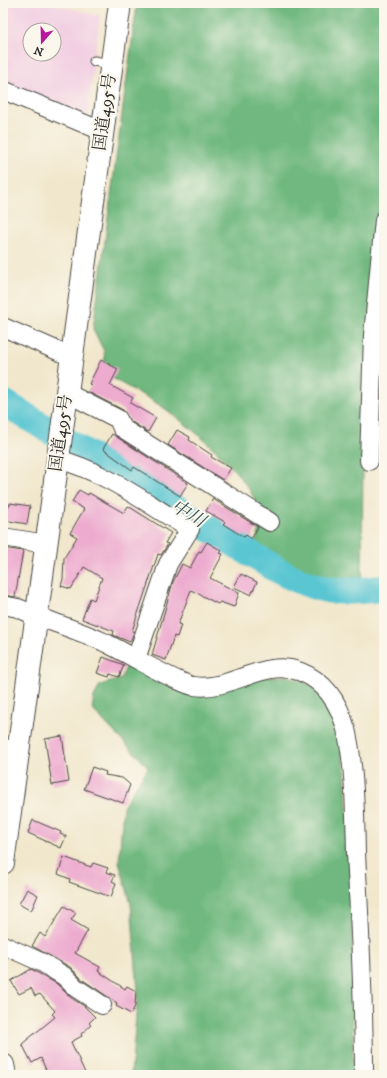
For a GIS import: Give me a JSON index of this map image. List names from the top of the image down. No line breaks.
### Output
{"streets":{"highway":["国道495号"]},"water":["中川"],"north":"bottom"}
